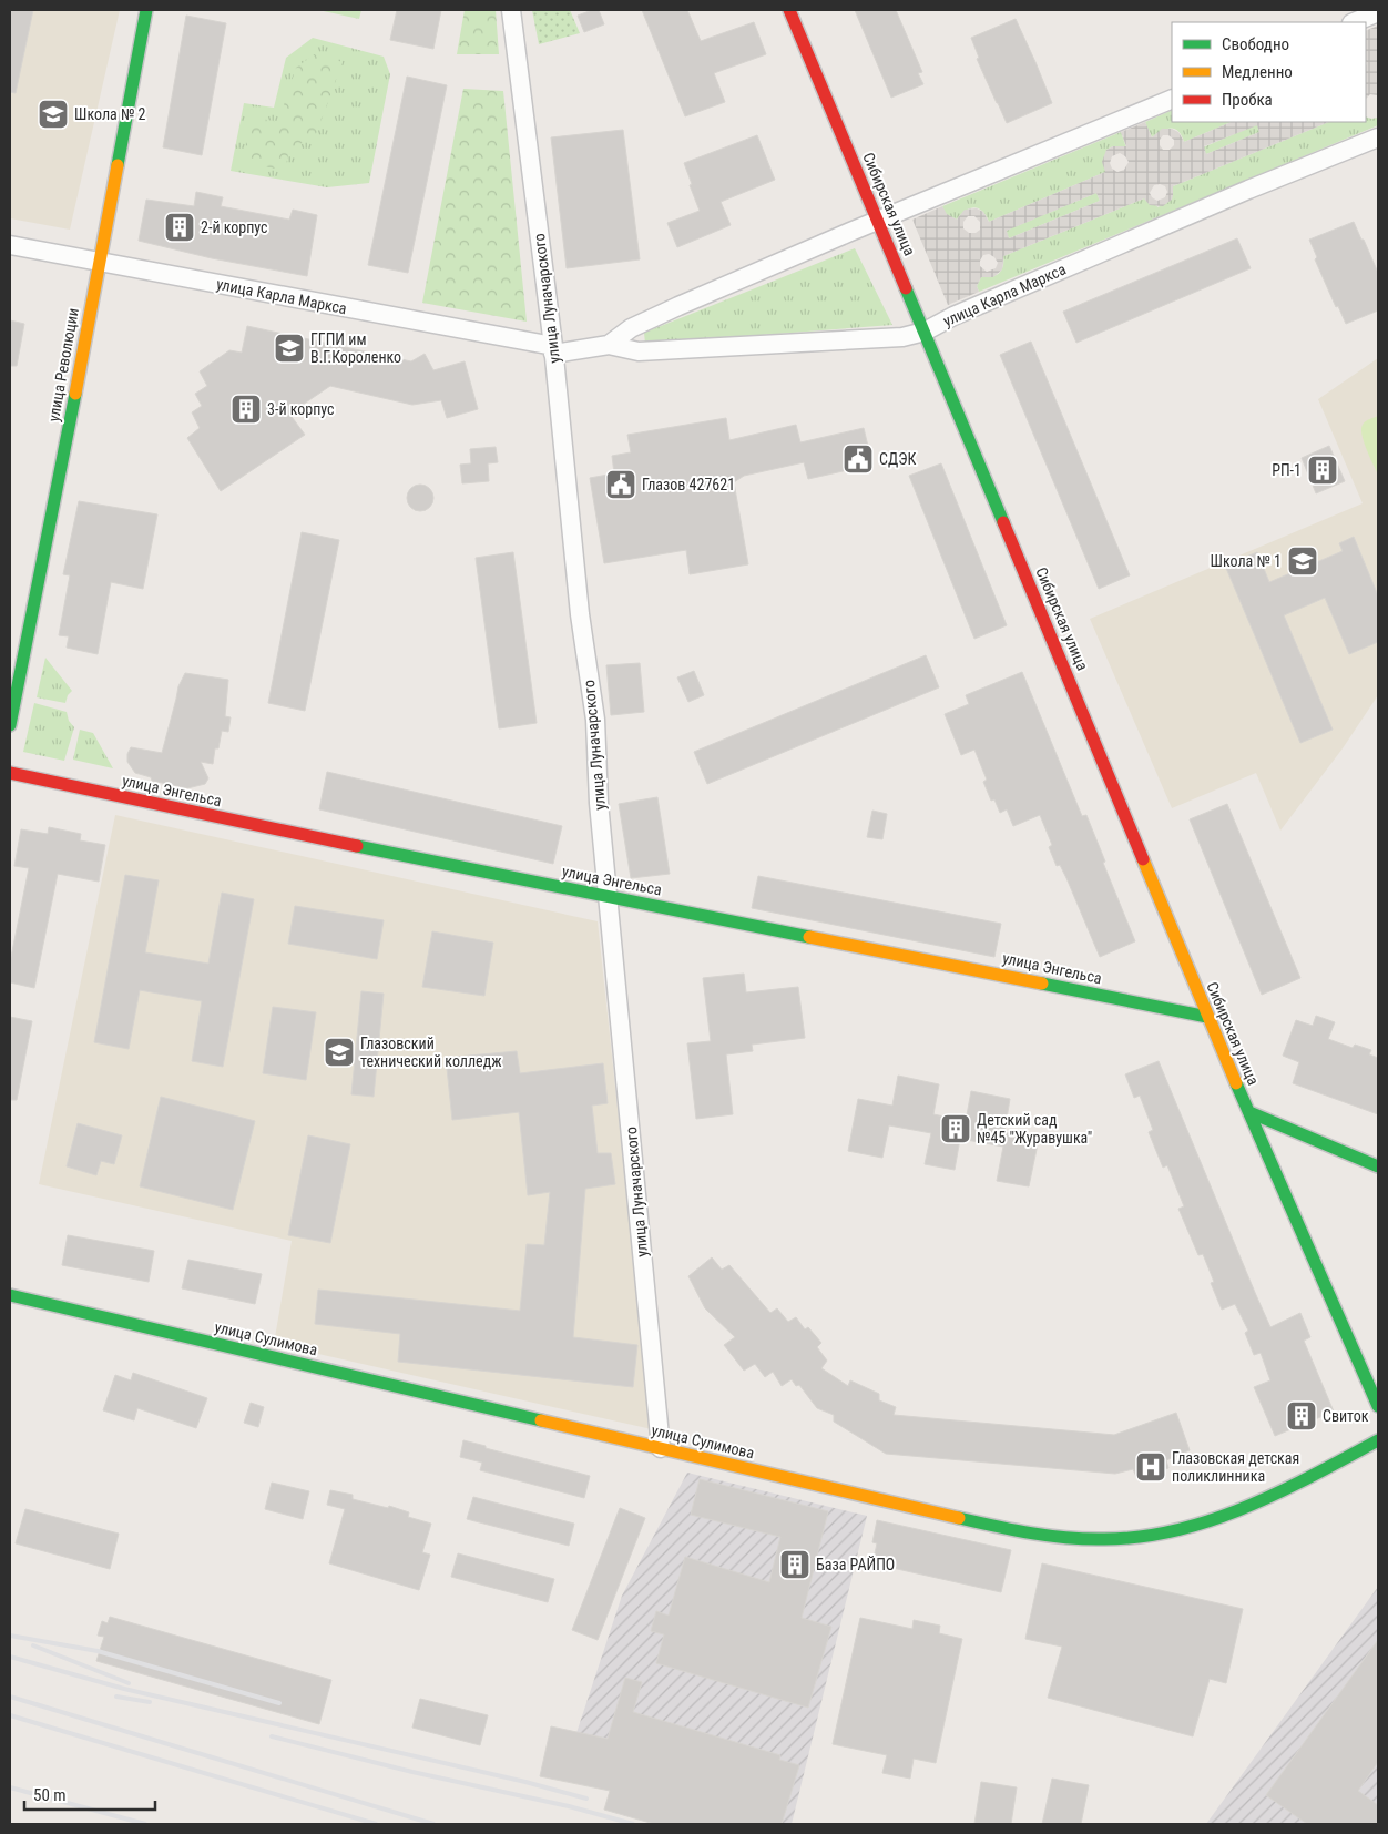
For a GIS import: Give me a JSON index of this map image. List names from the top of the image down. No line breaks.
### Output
{"streets":{"main road":["Сибирская улица","улица Революции","улица Энгельса","улица Сулимова"],"street":["улица Карла Маркса","улица Луначарского"]},"crossings":[["Сибирская улица","улица Карла Маркса"],["Сибирская улица","улица Энгельса"],["улица Карла Маркса","улица Луначарского"],["улица Карла Маркса","улица Революции"],["улица Луначарского","улица Энгельса"],["улица Луначарского","улица Сулимова"]],"places":{"school or university":["Школа № 2","ГГПИ им В.Г.Короленко","Школа № 1","Глазовский технический колледж"],"building":["2-й корпус","3-й корпус","РП-1","Детский сад №45 \"Журавушка\"","Свиток","База РАЙПО"],"public building":["СДЭК","Глазов 427621"],"hospital":["Глазовская детская поликлинника"]},"legend":["Свободно","Медленно","Пробка"],"scale_bar":"50 m"}
